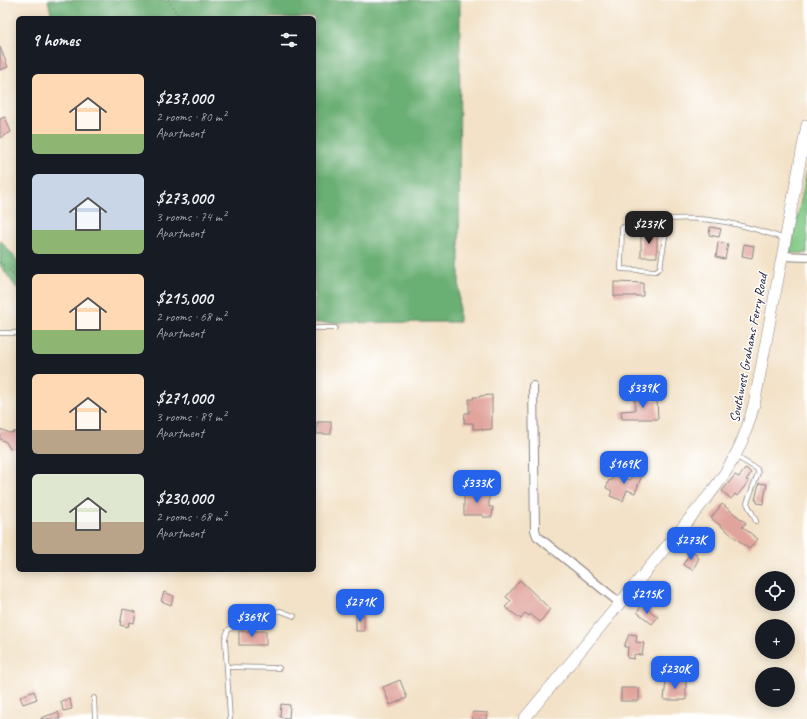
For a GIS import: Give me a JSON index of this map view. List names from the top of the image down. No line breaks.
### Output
{"streets":{"main road":["Southwest Grahams Ferry Road"]},"page":{"heading":"9 homes","list":[{"name":"$237,000","note":"2 rooms · 80 m² · Apartment"},{"name":"$273,000","note":"3 rooms · 74 m² · Apartment"},{"name":"$215,000","note":"2 rooms · 68 m² · Apartment"},{"name":"$271,000","note":"3 rooms · 89 m² · Apartment"},{"name":"$230,000","note":"2 rooms · 68 m² · Apartment"}],"price":["$237K","$339K","$169K","$333K","$273K","$215K","$271K","$369K","$230K"],"map_buttons":["+","−"]}}
